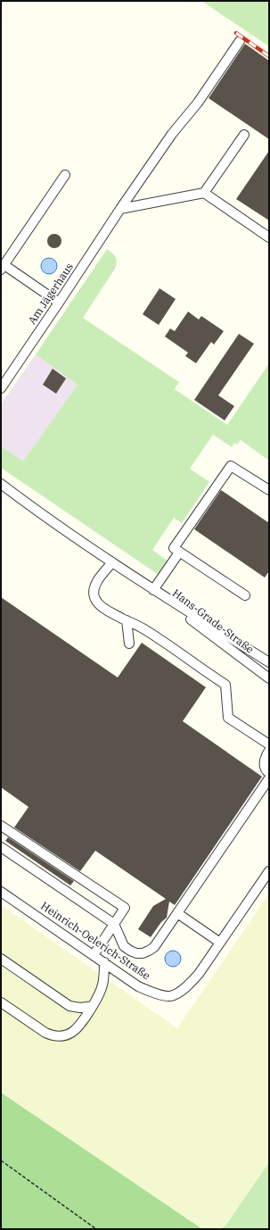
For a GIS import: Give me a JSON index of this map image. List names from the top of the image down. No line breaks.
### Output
{"streets":{"street":["Am Jägerhaus","Hans-Grade-Straße","Heinrich-Oelerich-Straße"]}}
